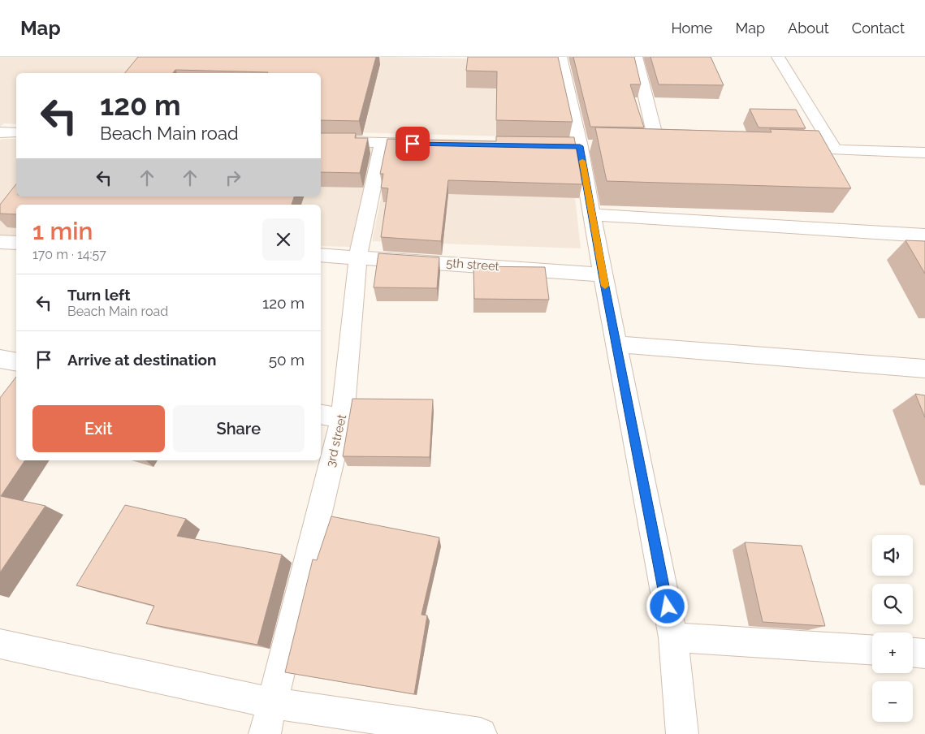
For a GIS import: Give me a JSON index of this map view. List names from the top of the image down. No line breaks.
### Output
{"streets":{"street":["5th street","3rd street"]},"crossings":[["5th street","3rd street"]],"page":{"header":"Map","nav":["Home","Map","About","Contact"],"turn":["120 m","Beach Main road"],"heading":["1 min","170 m · 14:57"],"list":[{"name":"Turn left","note":"Beach Main road","value":"120 m"},{"name":"Arrive at destination","value":"50 m"}],"buttons":["Exit","Share"],"map_buttons":["+","−"]}}
